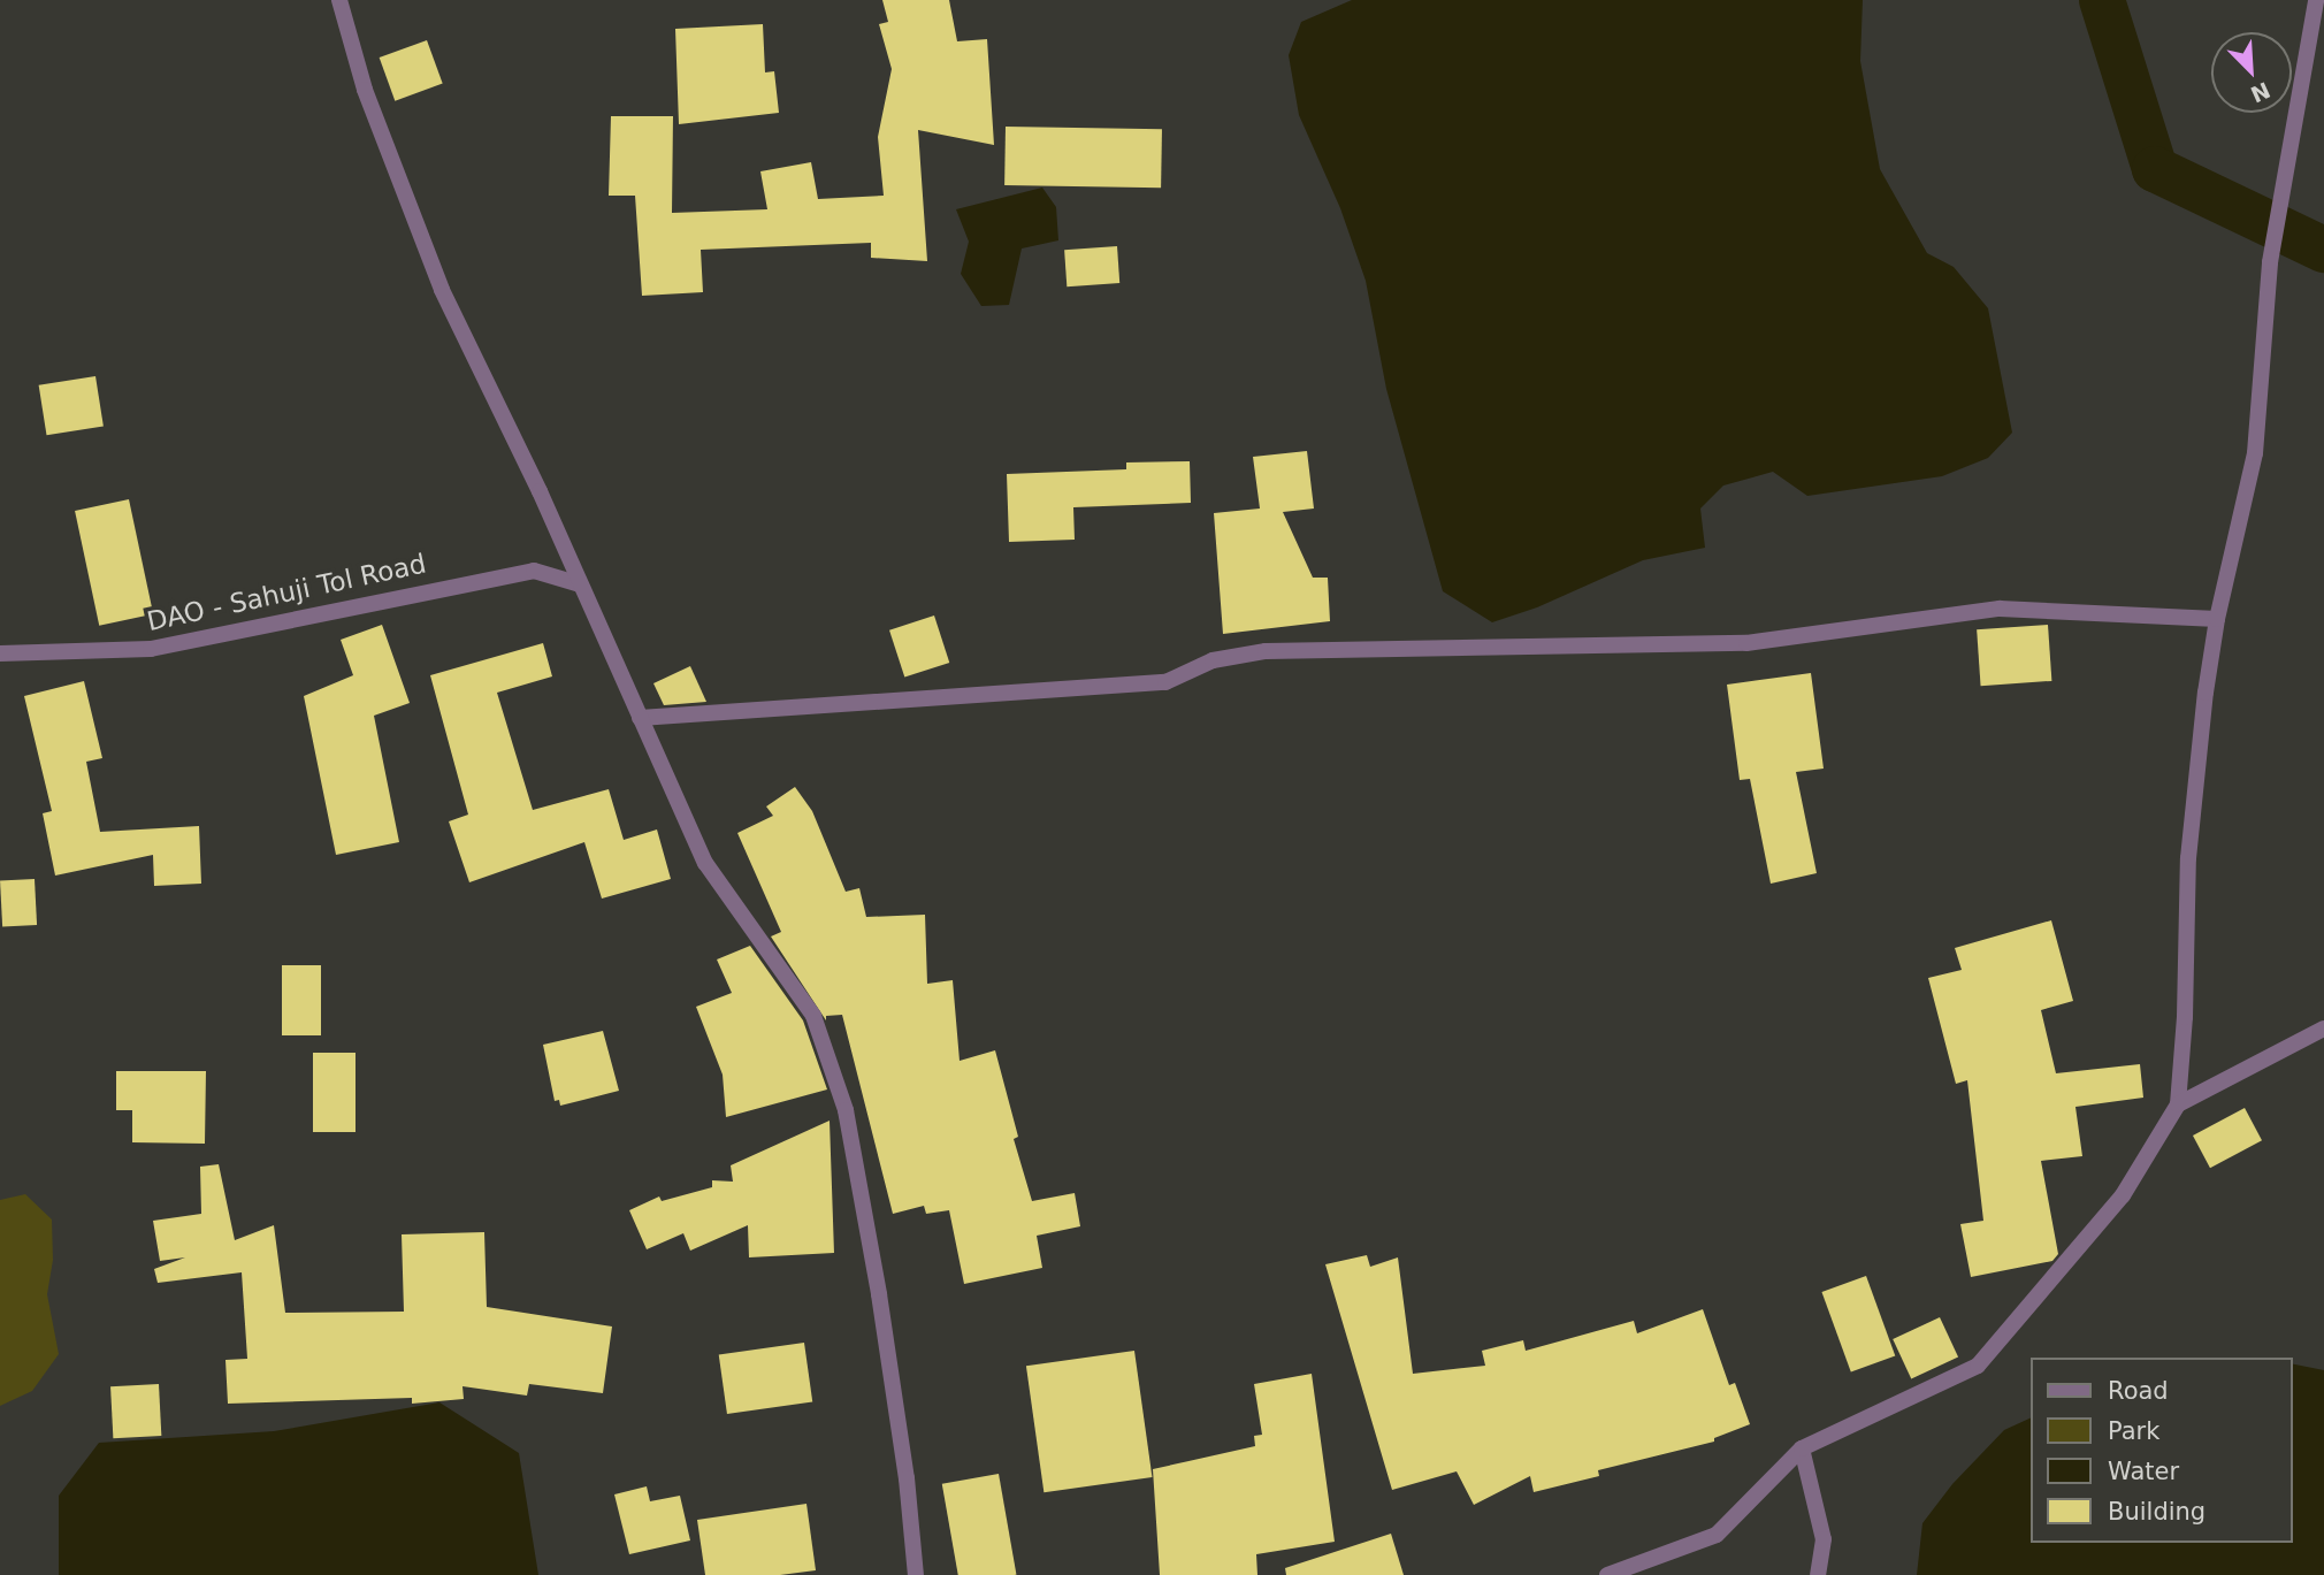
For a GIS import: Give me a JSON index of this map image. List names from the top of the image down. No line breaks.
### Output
{"streets":{"street":["DAO - Sahuji Tol Road"]},"legend":["Road","Park","Water","Building"],"north":"bottom right"}
